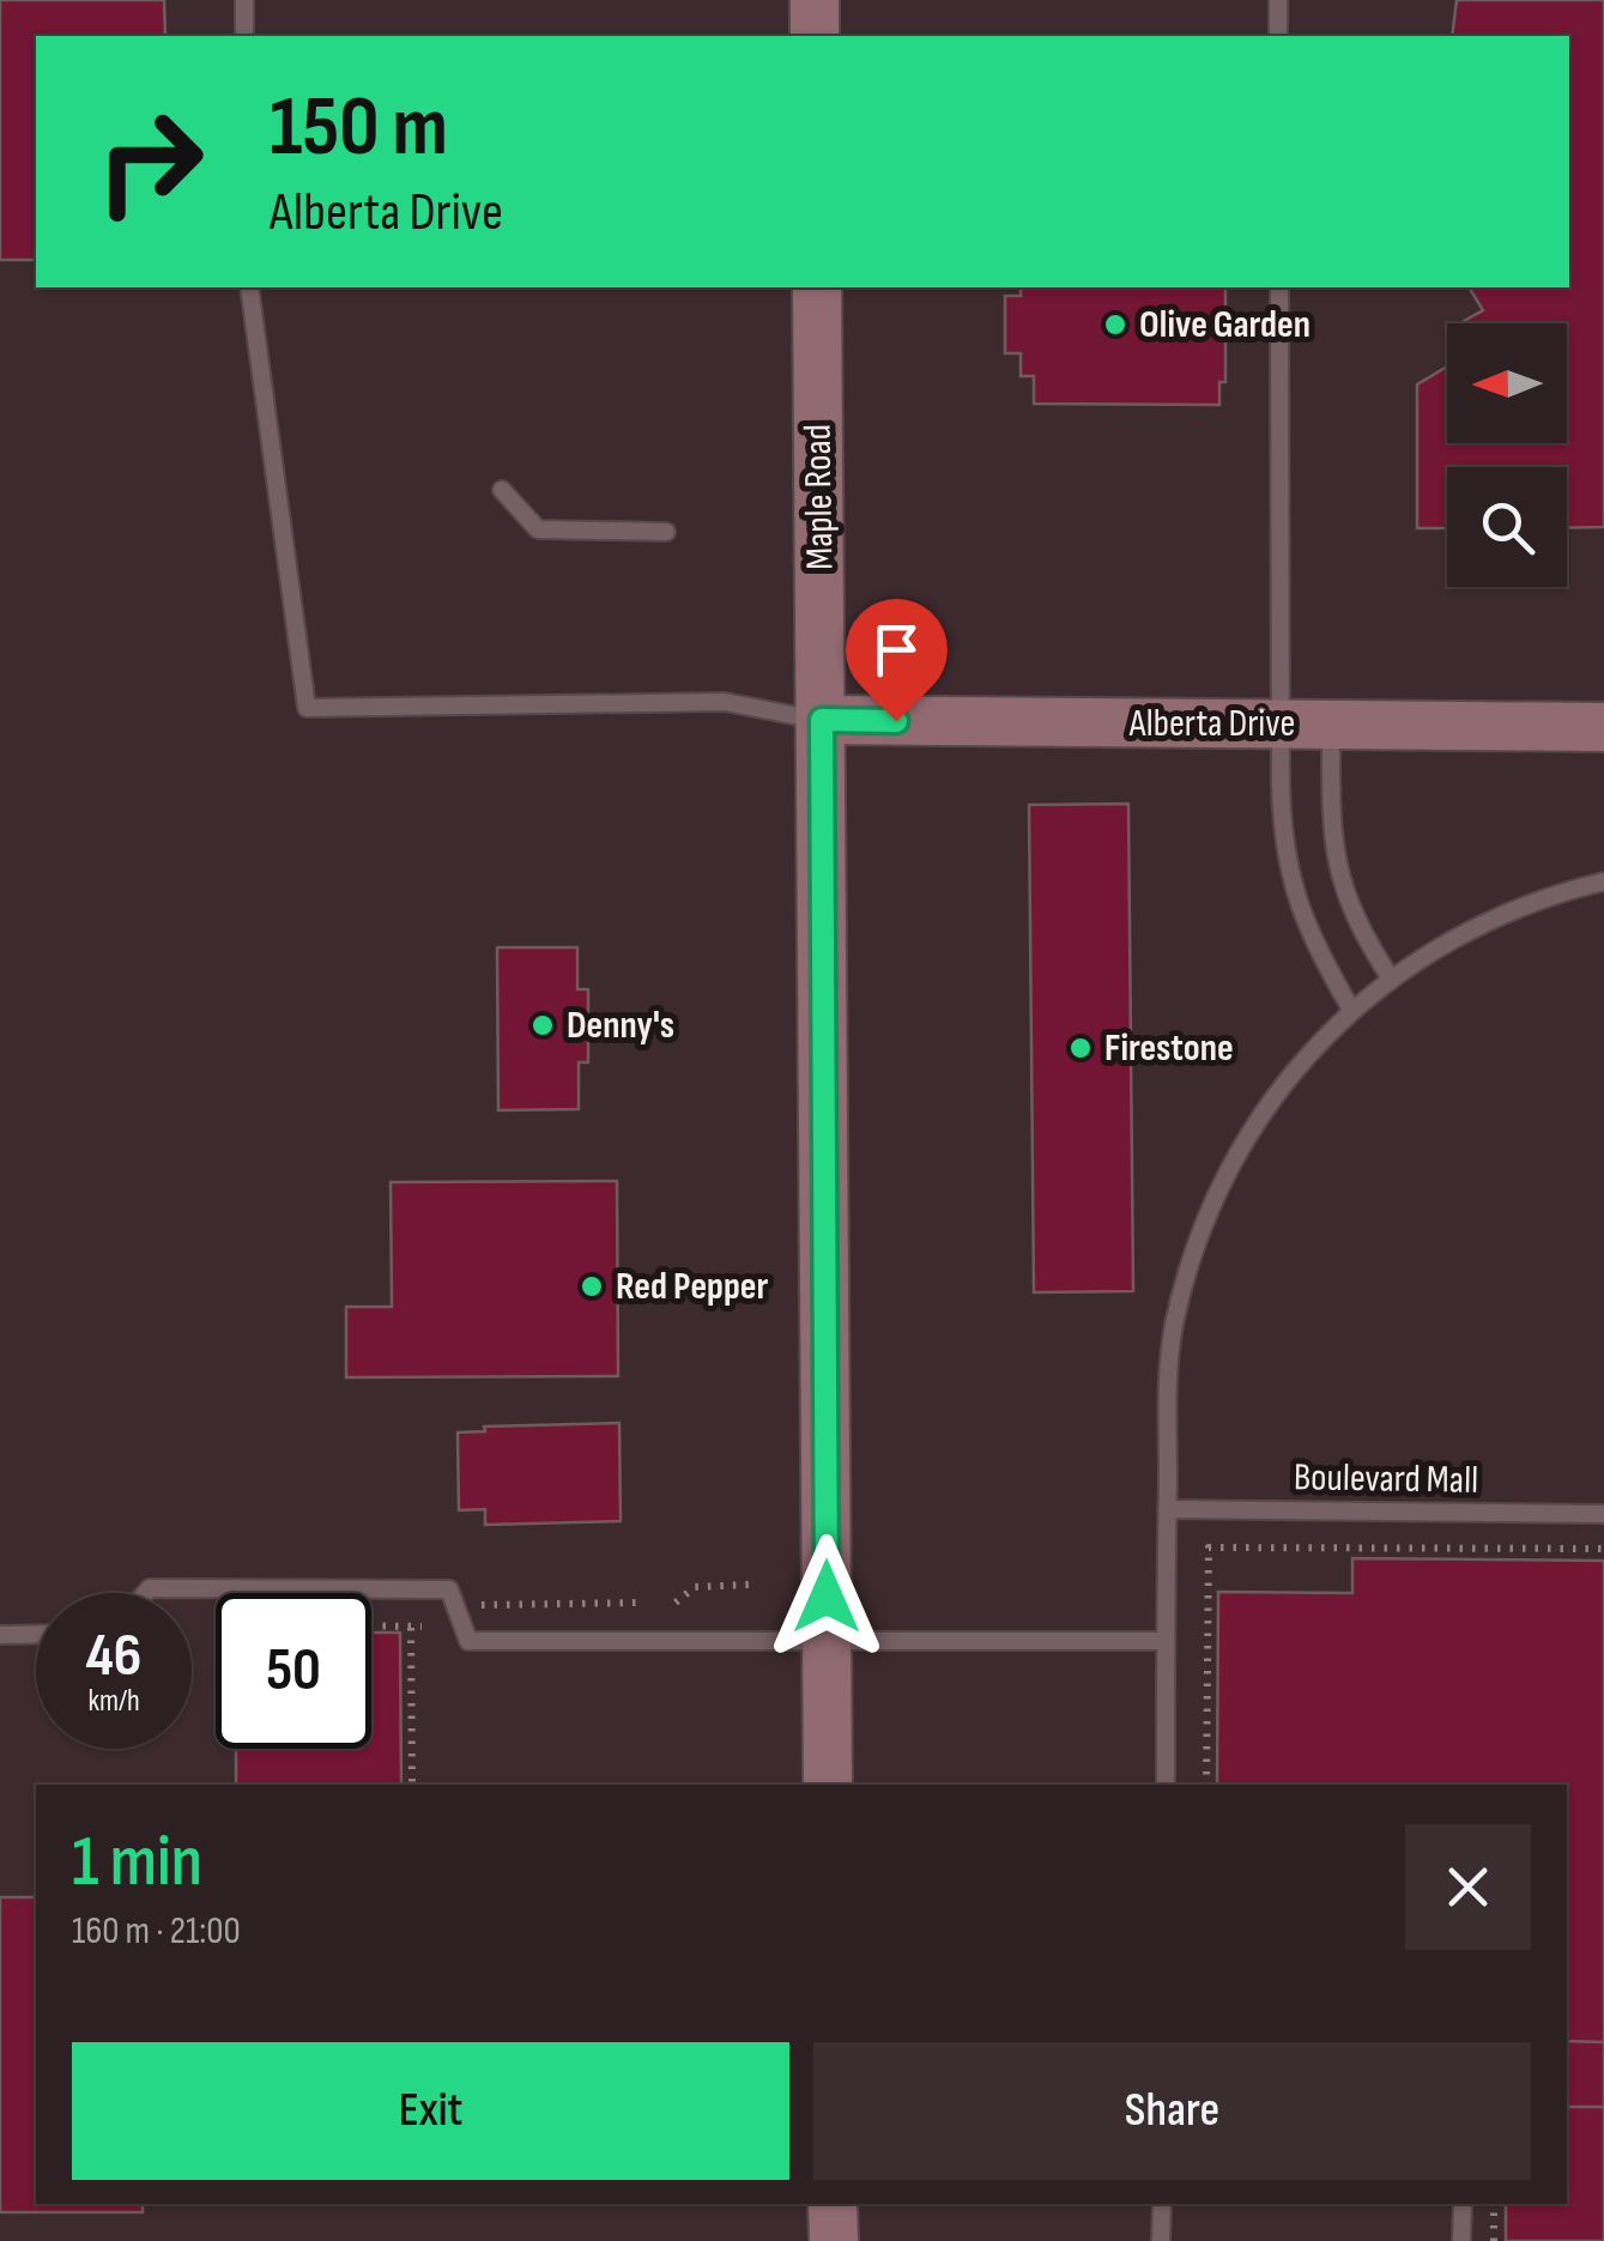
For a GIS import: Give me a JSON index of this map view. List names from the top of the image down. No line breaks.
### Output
{"streets":{"main road":["Maple Road","Alberta Drive"],"lane":["Boulevard Mall"]},"crossings":[["Maple Road","Alberta Drive"]],"places":["Olive Garden","Denny's","Firestone","Red Pepper"],"north":"left","page":{"turn":["150 m","Alberta Drive"],"speed":"46 km/h","limit":"50","heading":["1 min","160 m · 21:00"],"buttons":["Exit","Share"]}}
